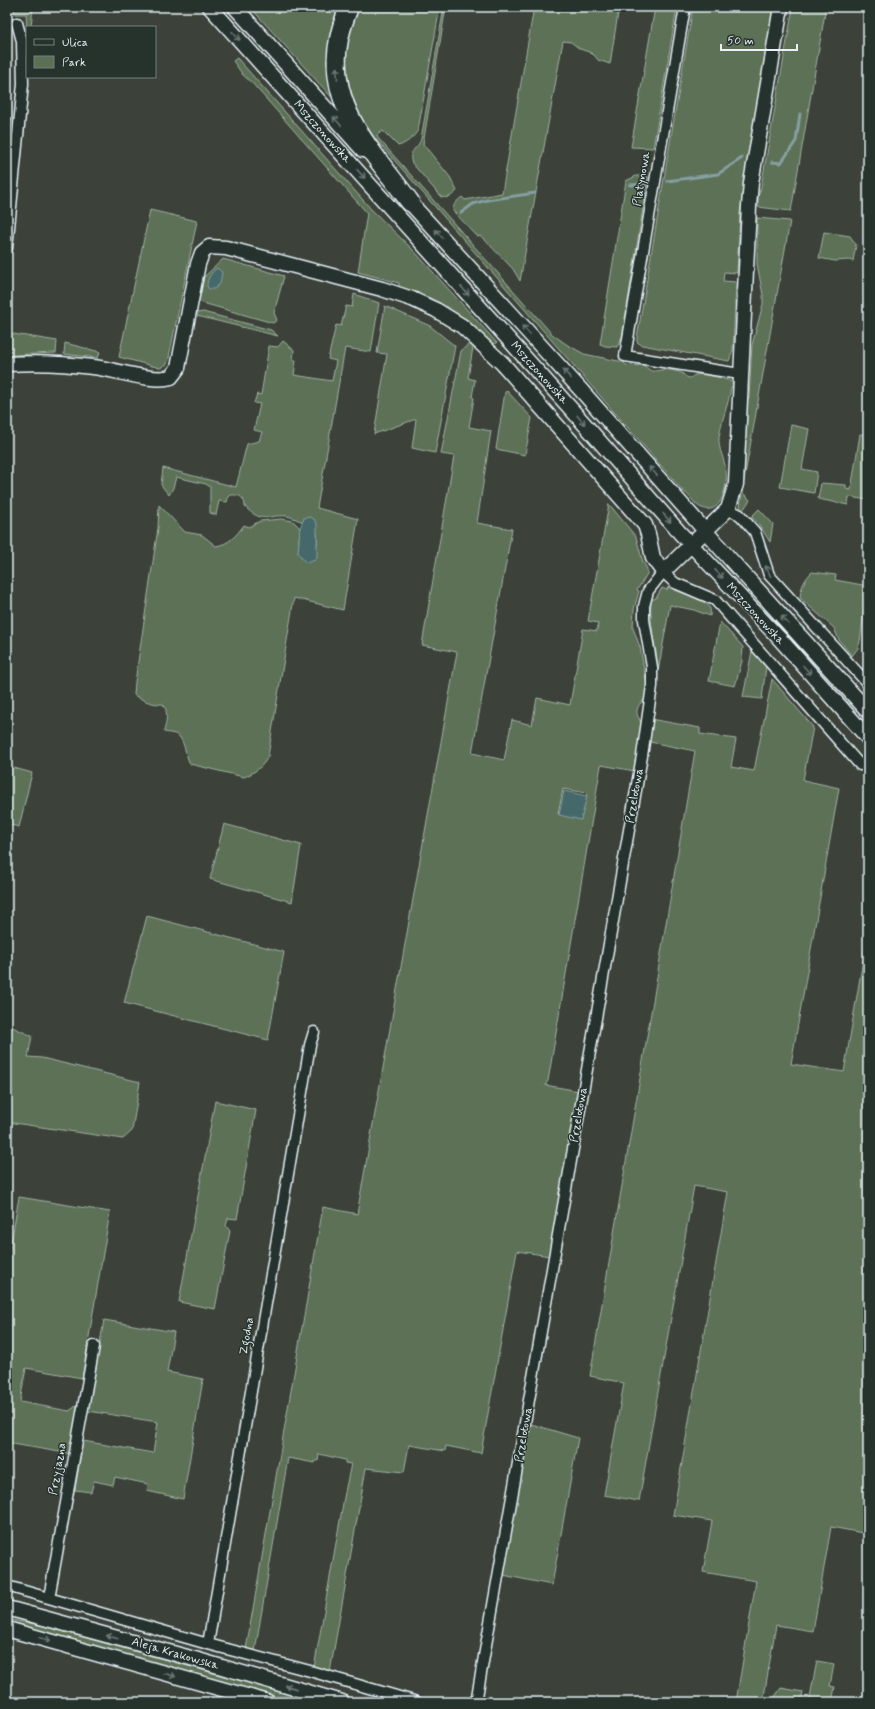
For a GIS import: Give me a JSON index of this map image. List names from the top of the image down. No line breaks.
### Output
{"streets":{"main road":["Mszczonowska","Przelotowa","Aleja Krakowska"],"street":["Platynowa","Zgodna","Przyjazna"]},"crossings":[["Mszczonowska","Przelotowa"]],"legend":["Ulica","Park"],"scale_bar":"50 m"}
